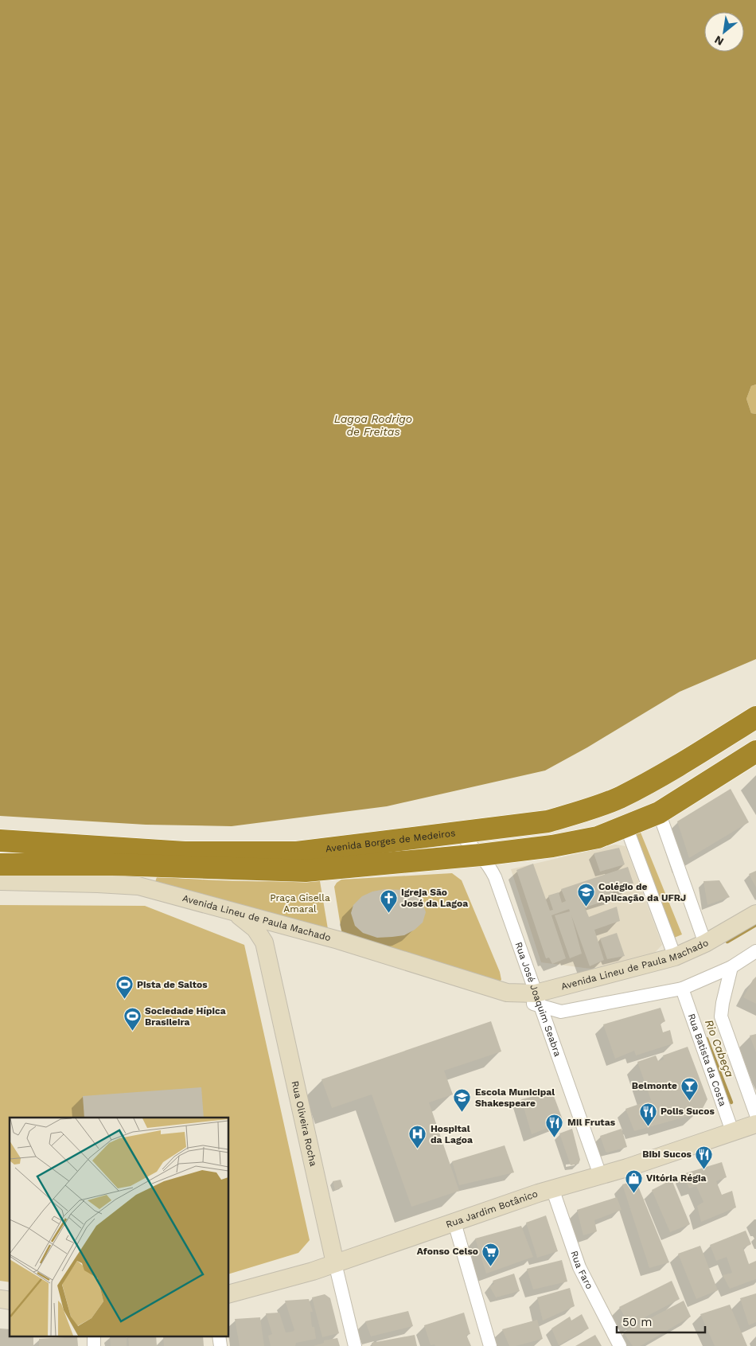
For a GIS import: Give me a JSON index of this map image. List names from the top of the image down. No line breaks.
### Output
{"streets":{"highway":["Avenida Borges de Medeiros"],"street":["Avenida Lineu de Paula Machado","Rua José Joaquim Seabra","Rua Batista da Costa","Rua Oliveira Rocha","Rua Jardim Botânico","Rua Faro"]},"crossings":[["Avenida Borges de Medeiros","Rua José Joaquim Seabra"],["Avenida Lineu de Paula Machado","Rua José Joaquim Seabra"],["Avenida Lineu de Paula Machado","Rua Batista da Costa"],["Avenida Lineu de Paula Machado","Rua Oliveira Rocha"],["Rua José Joaquim Seabra","Rua Jardim Botânico"],["Rua Batista da Costa","Rua Jardim Botânico"],["Rua Oliveira Rocha","Rua Jardim Botânico"],["Rua Jardim Botânico","Rua Faro"]],"water":["Lagoa Rodrigo de Freitas","Rio Cabeça"],"parks":["Praça Gisella Amaral"],"places":{"school or university":["Colégio de Aplicação da UFRJ","Escola Municipal Shakespeare"],"church":["Igreja São José da Lagoa"],"sports":["Pista de Saltos","Sociedade Hípica Brasileira"],"bar":["Belmonte"],"restaurant":["Polis Sucos","Mil Frutas","Bibi Sucos"],"hospital":["Hospital da Lagoa"],"shop":["Vitória Régia"],"supermarket":["Afonso Celso"]},"scale_bar":"50 m","north":"bottom left"}
